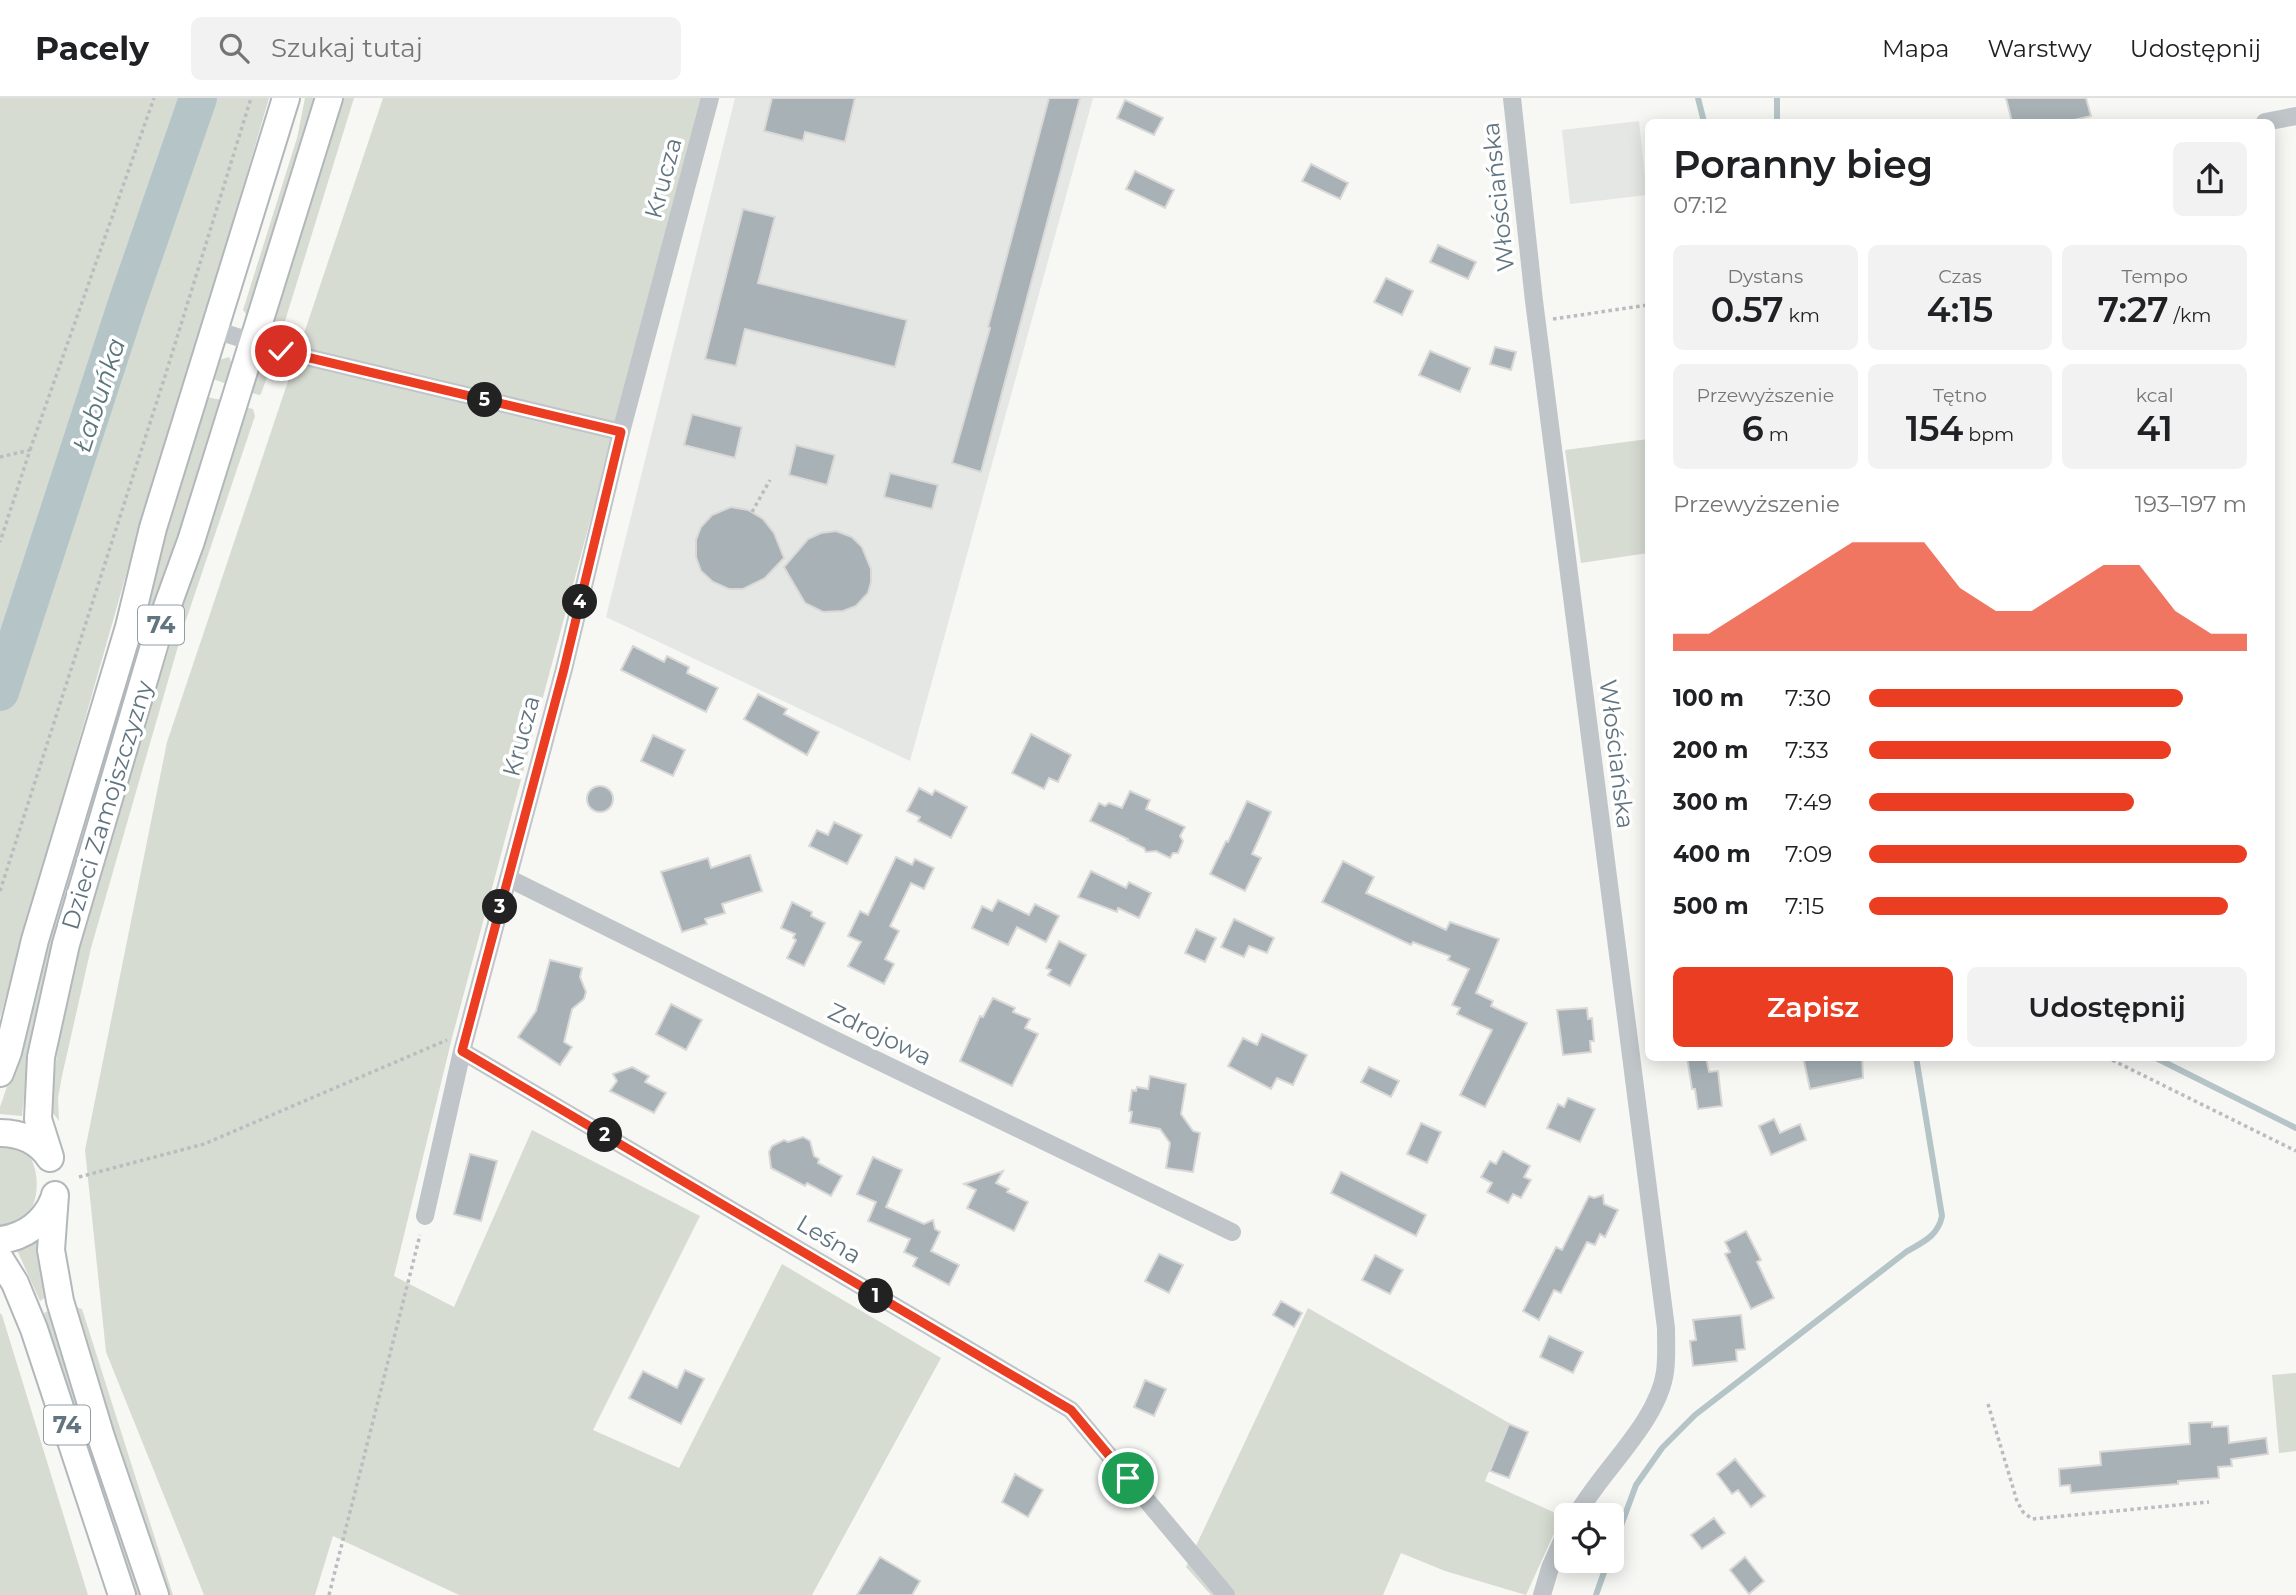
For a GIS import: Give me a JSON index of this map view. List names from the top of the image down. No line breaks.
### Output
{"streets":{"main road":["74","Dzieci Zamojszczyzny"],"street":["Krucza","Włościańska","Zdrojowa","Leśna"]},"crossings":[["Krucza","Zdrojowa"],["Krucza","Leśna"],["74","Dzieci Zamojszczyzny"]],"water":["Łabuńka"],"page":{"header":"Pacely","search":"Szukaj tutaj","nav":["Mapa","Warstwy","Udostępnij"],"heading":["Poranny bieg","07:12"],"stats":[["Dystans","0.57 km"],["Czas","4:15"],["Tempo","7:27 /km"],["Przewyższenie","6 m"],["Tętno","154 bpm"],["kcal","41"]],"pins":["5","4","3","2","1"],"chart":["Przewyższenie","193–197 m"],"list":[{"name":"100 m","note":"7:30"},{"name":"200 m","note":"7:33"},{"name":"300 m","note":"7:49"},{"name":"400 m","note":"7:09"},{"name":"500 m","note":"7:15"}],"buttons":["Zapisz","Udostępnij"]}}
